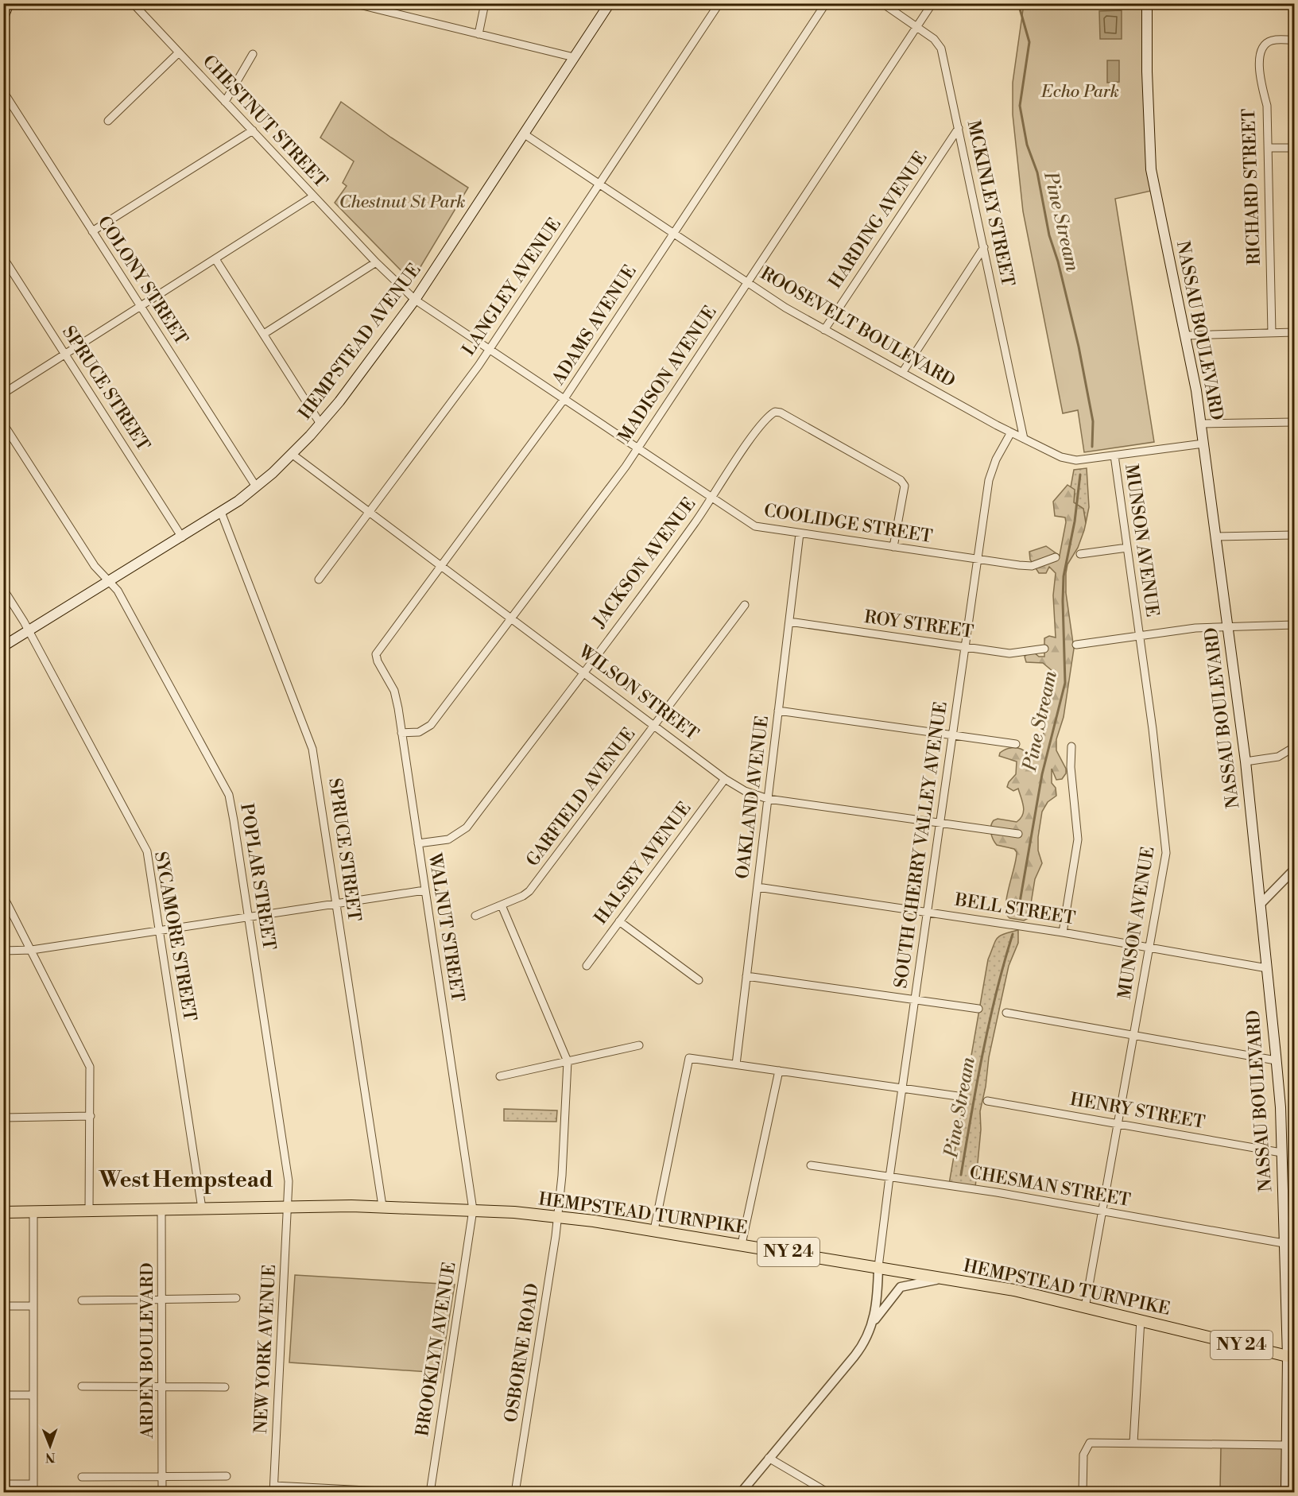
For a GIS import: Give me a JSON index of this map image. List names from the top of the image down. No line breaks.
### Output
{"streets":{"main road":["NASSAU BOULEVARD","HEMPSTEAD AVENUE","HEMPSTEAD TURNPIKE","NY 24"],"street":["CHESTNUT STREET","RICHARD STREET","MCKINLEY STREET","HARDING AVENUE","COLONY STREET","LANGLEY AVENUE","ADAMS AVENUE","ROOSEVELT BOULEVARD","MADISON AVENUE","SPRUCE STREET","COOLIDGE STREET","MUNSON AVENUE","JACKSON AVENUE","ROY STREET","WILSON STREET","GARFIELD AVENUE","OAKLAND AVENUE","SOUTH CHERRY VALLEY AVENUE","HALSEY AVENUE","POPLAR STREET","BELL STREET","WALNUT STREET","SYCAMORE STREET","HENRY STREET","CHESMAN STREET","NEW YORK AVENUE","BROOKLYN AVENUE","ARDEN BOULEVARD","OSBORNE ROAD"]},"crossings":[["CHESTNUT STREET","HEMPSTEAD AVENUE"],["CHESTNUT STREET","COOLIDGE STREET"],["MCKINLEY STREET","HARDING AVENUE"],["MCKINLEY STREET","ROOSEVELT BOULEVARD"],["MCKINLEY STREET","MADISON AVENUE"],["HARDING AVENUE","ROOSEVELT BOULEVARD"],["COLONY STREET","HEMPSTEAD AVENUE"],["LANGLEY AVENUE","ROOSEVELT BOULEVARD"],["LANGLEY AVENUE","COOLIDGE STREET"],["LANGLEY AVENUE","WILSON STREET"],["ADAMS AVENUE","ROOSEVELT BOULEVARD"],["ADAMS AVENUE","COOLIDGE STREET"],["ADAMS AVENUE","WILSON STREET"],["ADAMS AVENUE","WALNUT STREET"],["ROOSEVELT BOULEVARD","NASSAU BOULEVARD"],["ROOSEVELT BOULEVARD","HEMPSTEAD AVENUE"],["ROOSEVELT BOULEVARD","MADISON AVENUE"],["ROOSEVELT BOULEVARD","MUNSON AVENUE"],["ROOSEVELT BOULEVARD","SOUTH CHERRY VALLEY AVENUE"],["NASSAU BOULEVARD","BELL STREET"],["NASSAU BOULEVARD","HENRY STREET"],["NASSAU BOULEVARD","CHESMAN STREET"],["NASSAU BOULEVARD","HEMPSTEAD TURNPIKE"],["HEMPSTEAD AVENUE","SPRUCE STREET"],["HEMPSTEAD AVENUE","COOLIDGE STREET"],["HEMPSTEAD AVENUE","WILSON STREET"],["HEMPSTEAD AVENUE","POPLAR STREET"],["HEMPSTEAD AVENUE","SYCAMORE STREET"],["MADISON AVENUE","COOLIDGE STREET"],["MADISON AVENUE","WILSON STREET"],["MADISON AVENUE","WALNUT STREET"],["SPRUCE STREET","HEMPSTEAD TURNPIKE"],["COOLIDGE STREET","JACKSON AVENUE"],["COOLIDGE STREET","OAKLAND AVENUE"],["COOLIDGE STREET","SOUTH CHERRY VALLEY AVENUE"],["MUNSON AVENUE","BELL STREET"],["MUNSON AVENUE","HENRY STREET"],["MUNSON AVENUE","CHESMAN STREET"],["MUNSON AVENUE","HEMPSTEAD TURNPIKE"],["JACKSON AVENUE","WILSON STREET"],["JACKSON AVENUE","WALNUT STREET"],["ROY STREET","OAKLAND AVENUE"],["ROY STREET","SOUTH CHERRY VALLEY AVENUE"],["WILSON STREET","GARFIELD AVENUE"],["WILSON STREET","OAKLAND AVENUE"],["WILSON STREET","SOUTH CHERRY VALLEY AVENUE"],["WILSON STREET","HALSEY AVENUE"],["OAKLAND AVENUE","BELL STREET"],["SOUTH CHERRY VALLEY AVENUE","BELL STREET"],["SOUTH CHERRY VALLEY AVENUE","CHESMAN STREET"],["SOUTH CHERRY VALLEY AVENUE","HEMPSTEAD TURNPIKE"],["POPLAR STREET","HEMPSTEAD TURNPIKE"],["POPLAR STREET","NEW YORK AVENUE"],["WALNUT STREET","HEMPSTEAD TURNPIKE"],["WALNUT STREET","BROOKLYN AVENUE"],["SYCAMORE STREET","HEMPSTEAD TURNPIKE"],["HEMPSTEAD TURNPIKE","NEW YORK AVENUE"],["HEMPSTEAD TURNPIKE","BROOKLYN AVENUE"],["HEMPSTEAD TURNPIKE","ARDEN BOULEVARD"],["HEMPSTEAD TURNPIKE","OSBORNE ROAD"]],"districts":["West Hempstead"],"water":["Pine Stream"],"parks":["Echo Park","Chestnut St Park"],"north":"bottom"}
